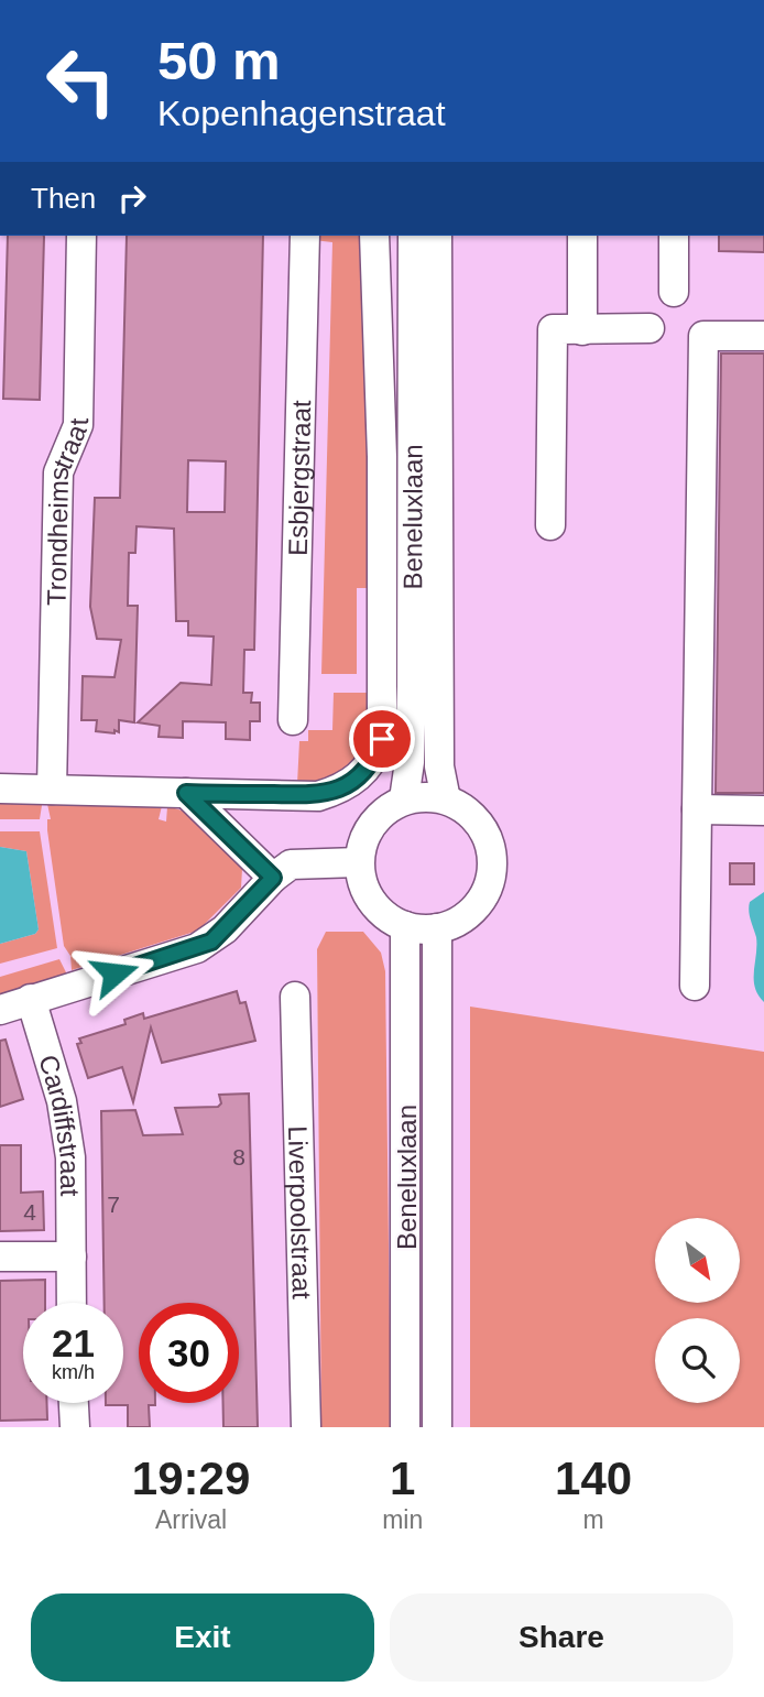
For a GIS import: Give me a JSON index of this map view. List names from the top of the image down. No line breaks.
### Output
{"streets":{"street":["Esbjergstraat","Trondheimstraat","Beneluxlaan","Cardiffstraat","Liverpoolstraat"]},"house_numbers":["8","7","4"],"north":"bottom right","page":{"turn":["50 m","Kopenhagenstraat"],"then":"Then","speed":"21 km/h","limit":"30","eta":["19:29","Arrival","1","min","140","m"],"buttons":["Exit","Share"]}}
